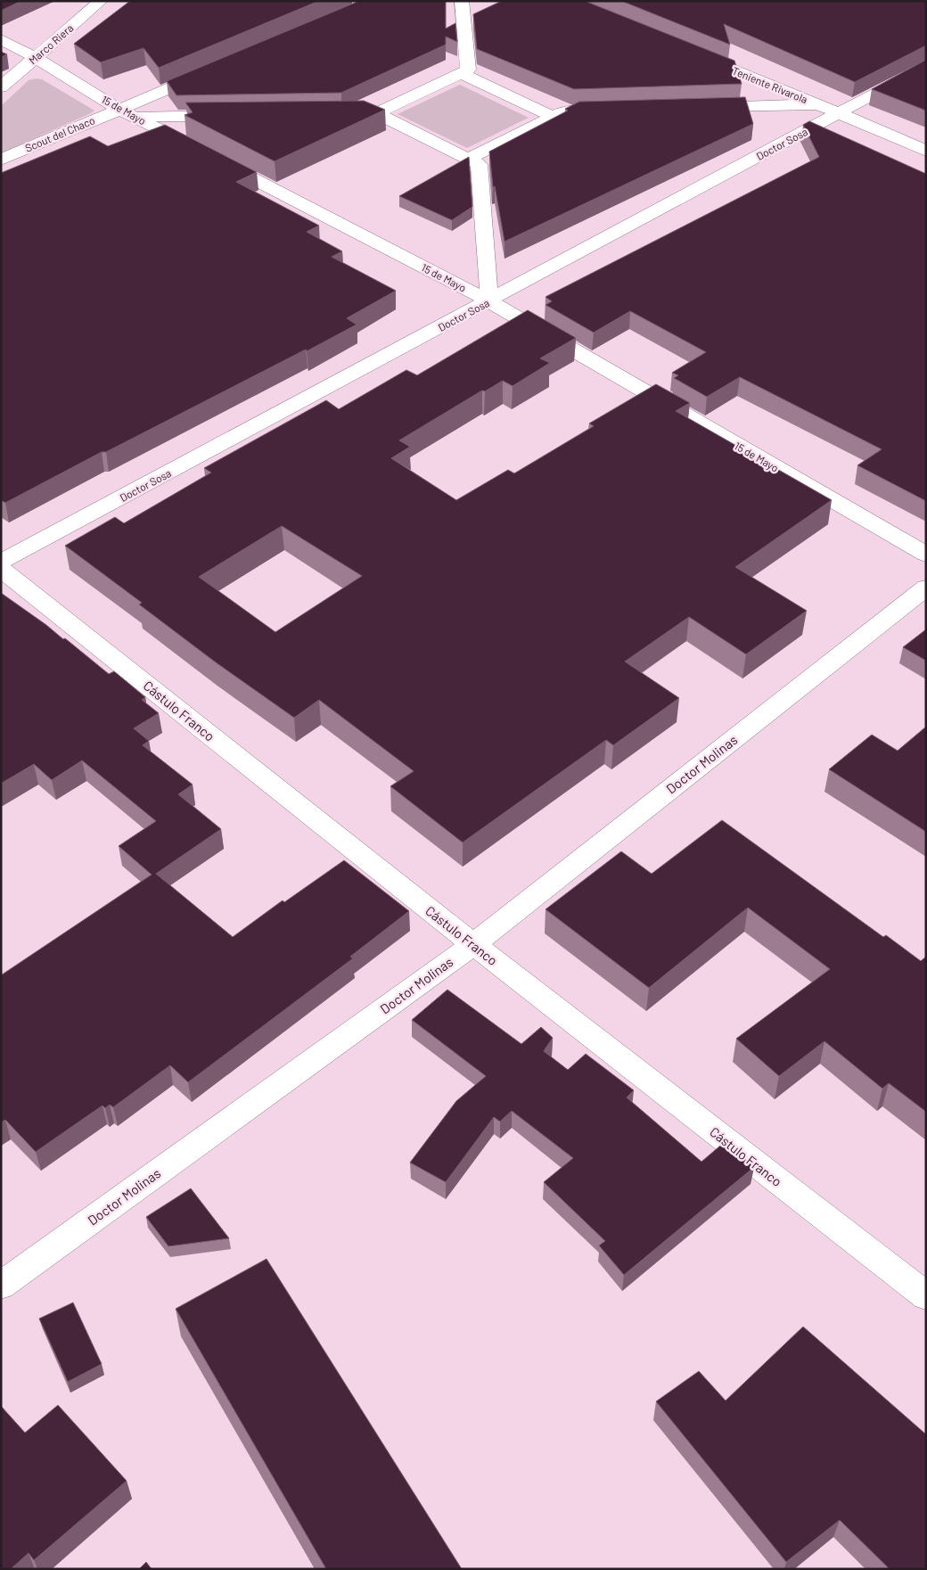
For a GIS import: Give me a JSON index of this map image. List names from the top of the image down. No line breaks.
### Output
{"streets":{"street":["Marco Riera","Teniente Rivarola","15 de Mayo","Scout del Chaco","Doctor Sosa","Cástulo Franco","Doctor Molinas"]},"crossings":[["Marco Riera","15 de Mayo"],["Teniente Rivarola","Doctor Sosa"],["15 de Mayo","Scout del Chaco"],["15 de Mayo","Doctor Sosa"],["Cástulo Franco","Doctor Molinas"]]}
